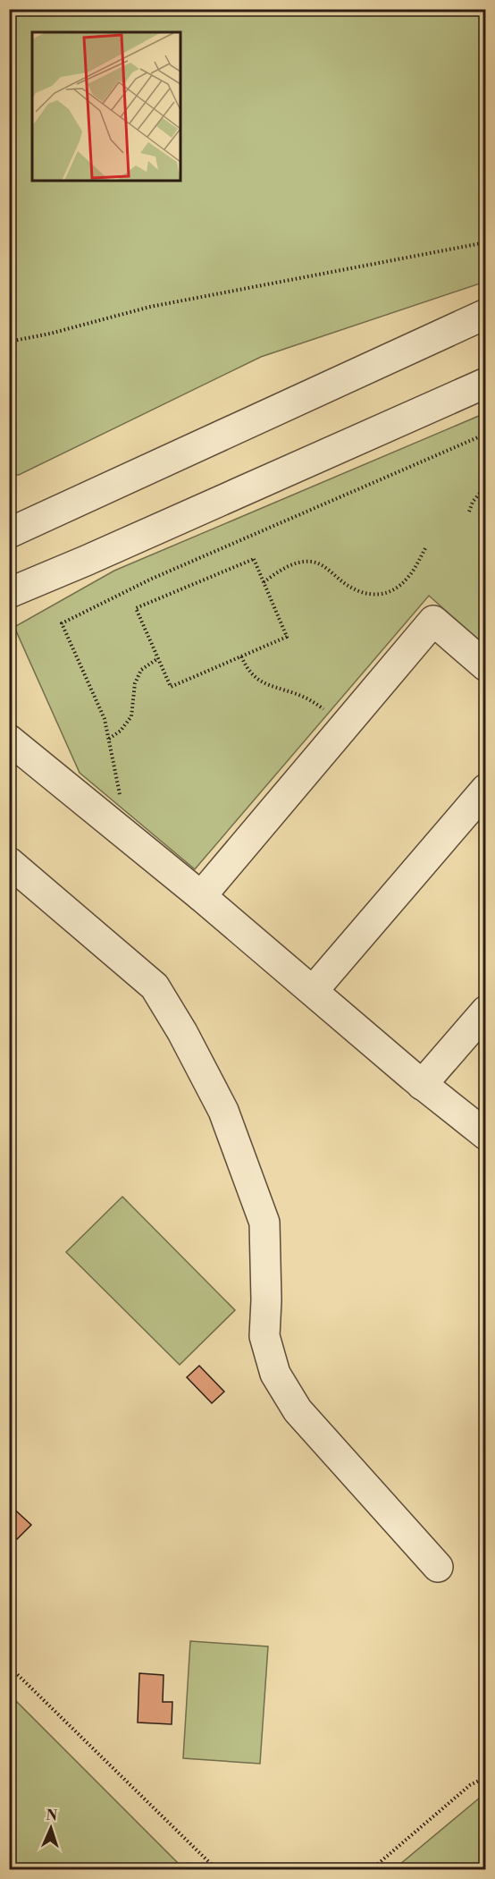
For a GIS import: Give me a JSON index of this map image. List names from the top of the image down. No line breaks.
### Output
{"north":"top"}
